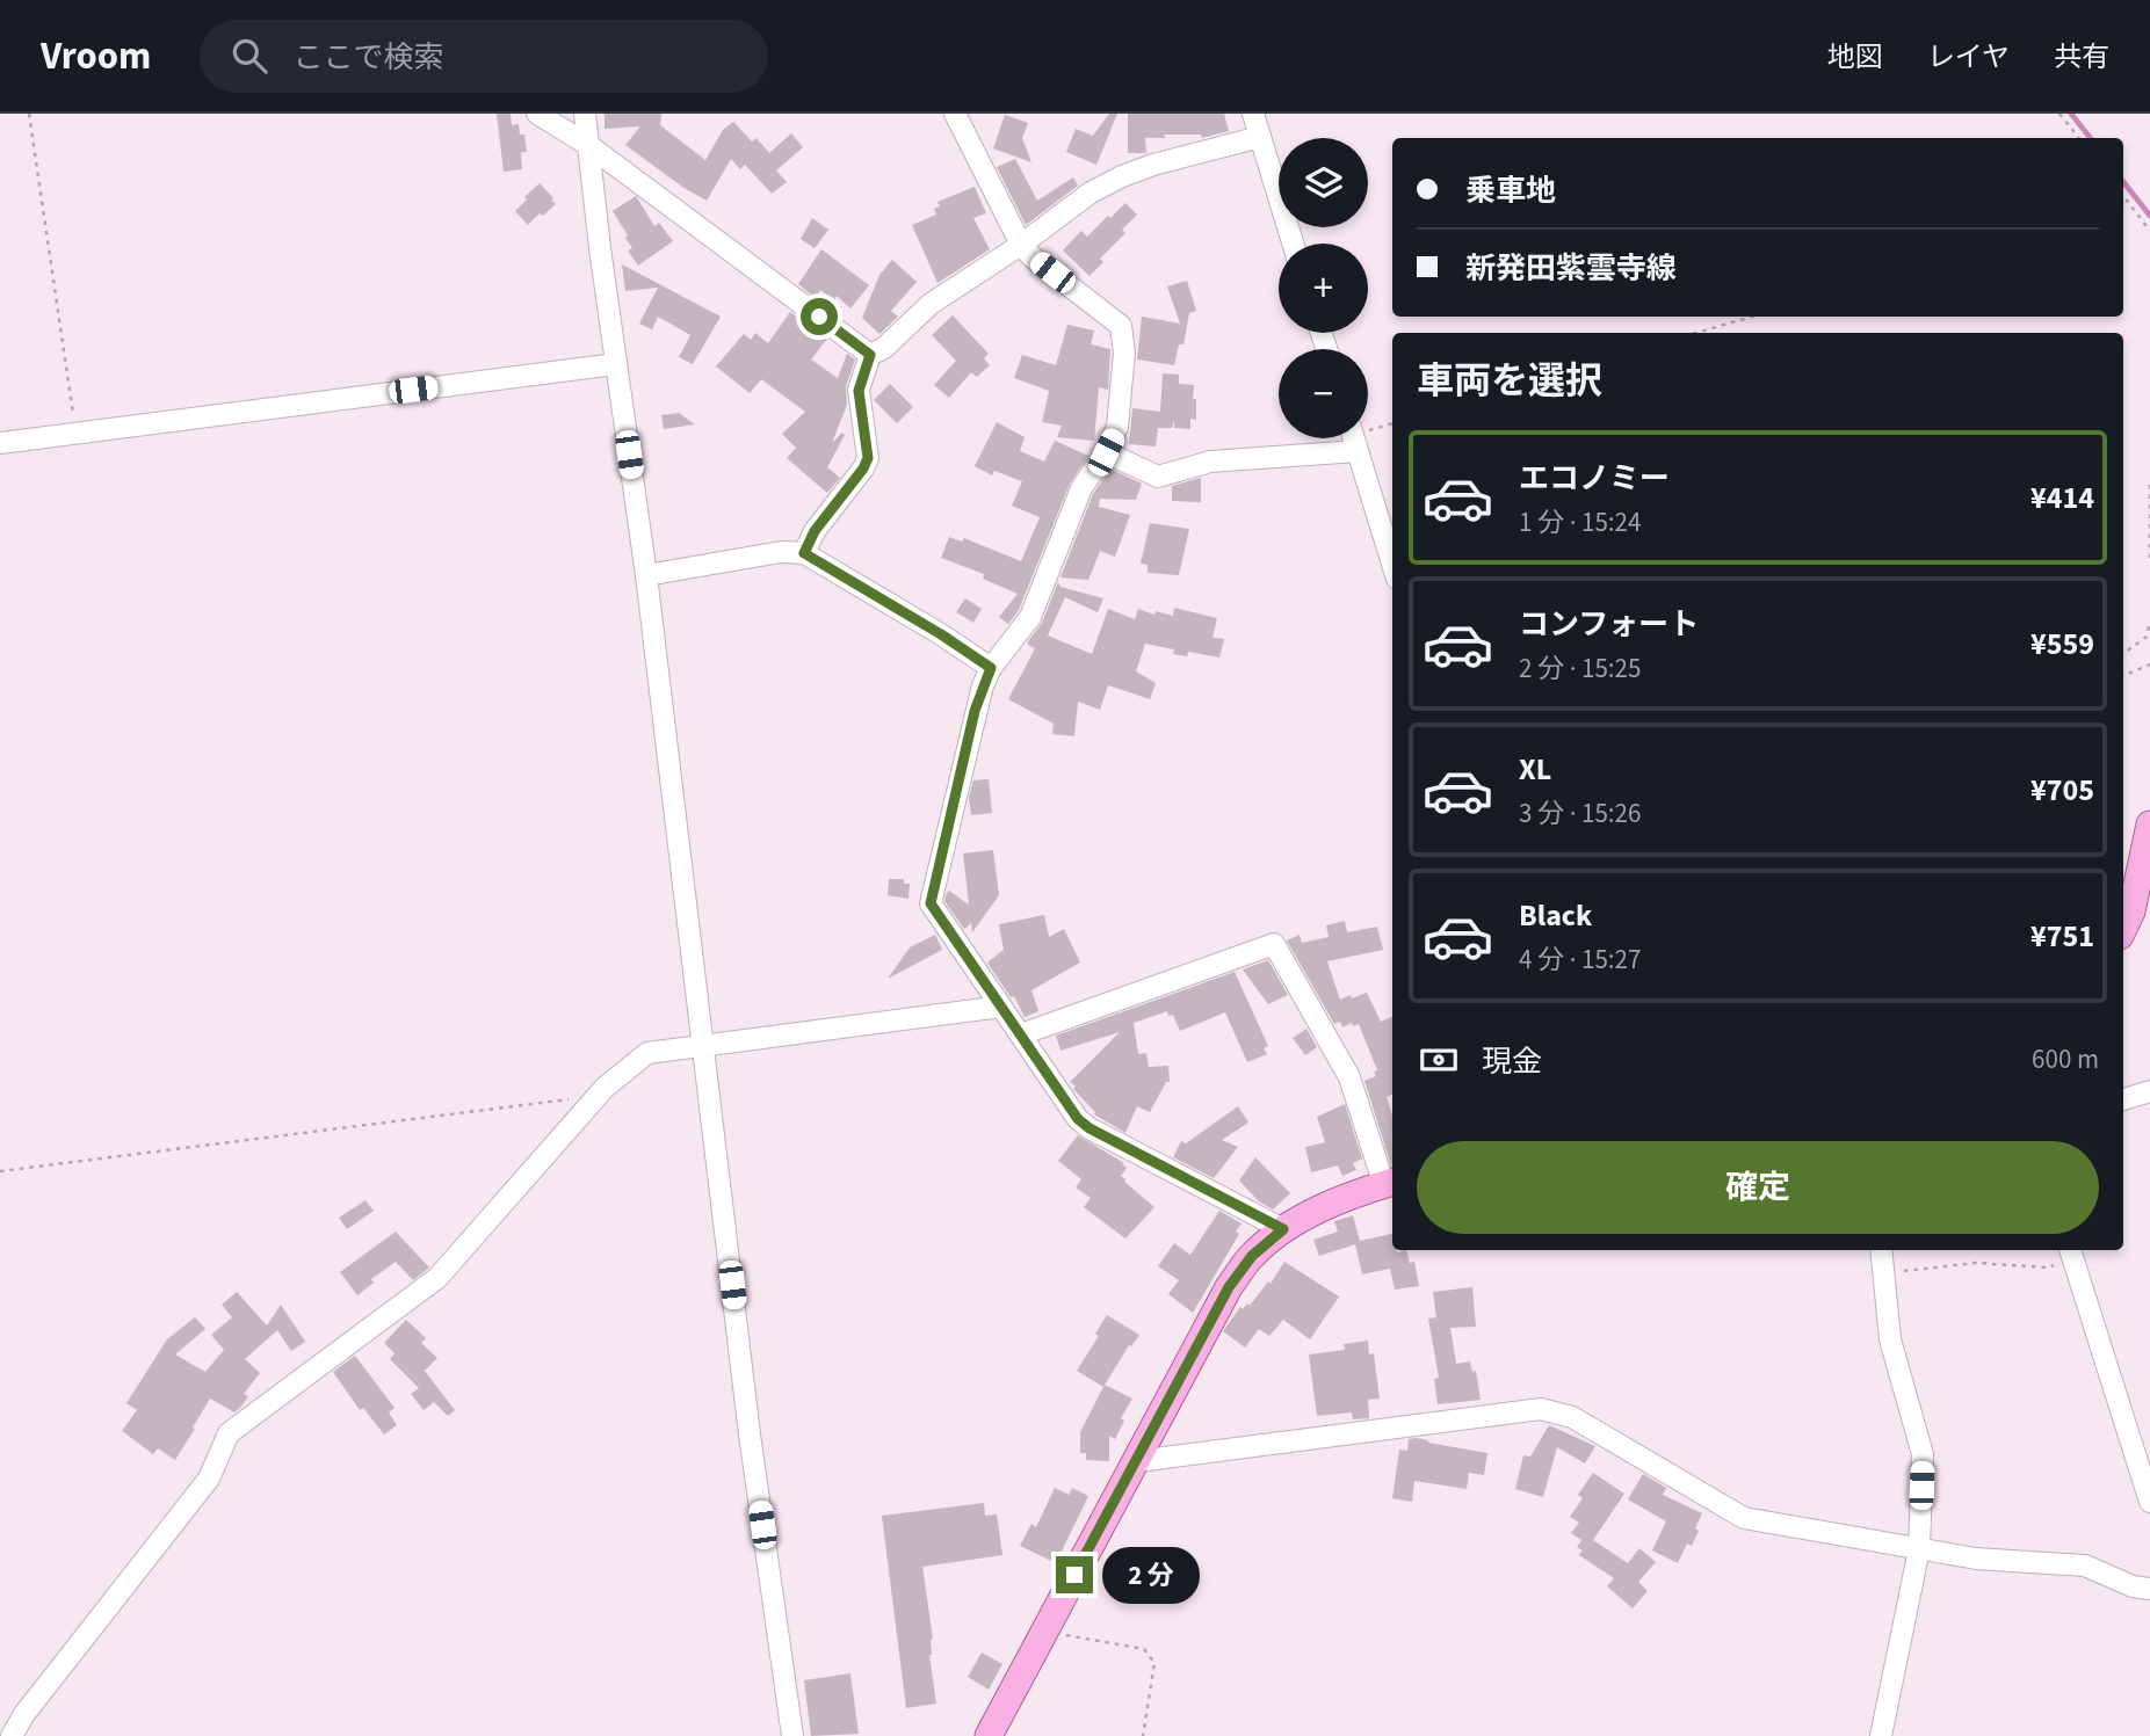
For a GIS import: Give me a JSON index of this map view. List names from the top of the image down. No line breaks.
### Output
{"page":{"header":"Vroom","search":"ここで検索","nav":["地図","レイヤ","共有"],"map_buttons":["+","−"],"banner":["乗車地","新発田紫雲寺線"],"heading":"車両を選択","list":[{"name":"エコノミー","note":"1 分 · 15:24","value":"¥414"},{"name":"コンフォート","note":"2 分 · 15:25","value":"¥559"},{"name":"XL","note":"3 分 · 15:26","value":"¥705"},{"name":"Black","note":"4 分 · 15:27","value":"¥751"}],"pay":["現金","600 m"],"buttons":"確定","bubble":"2 分"}}
